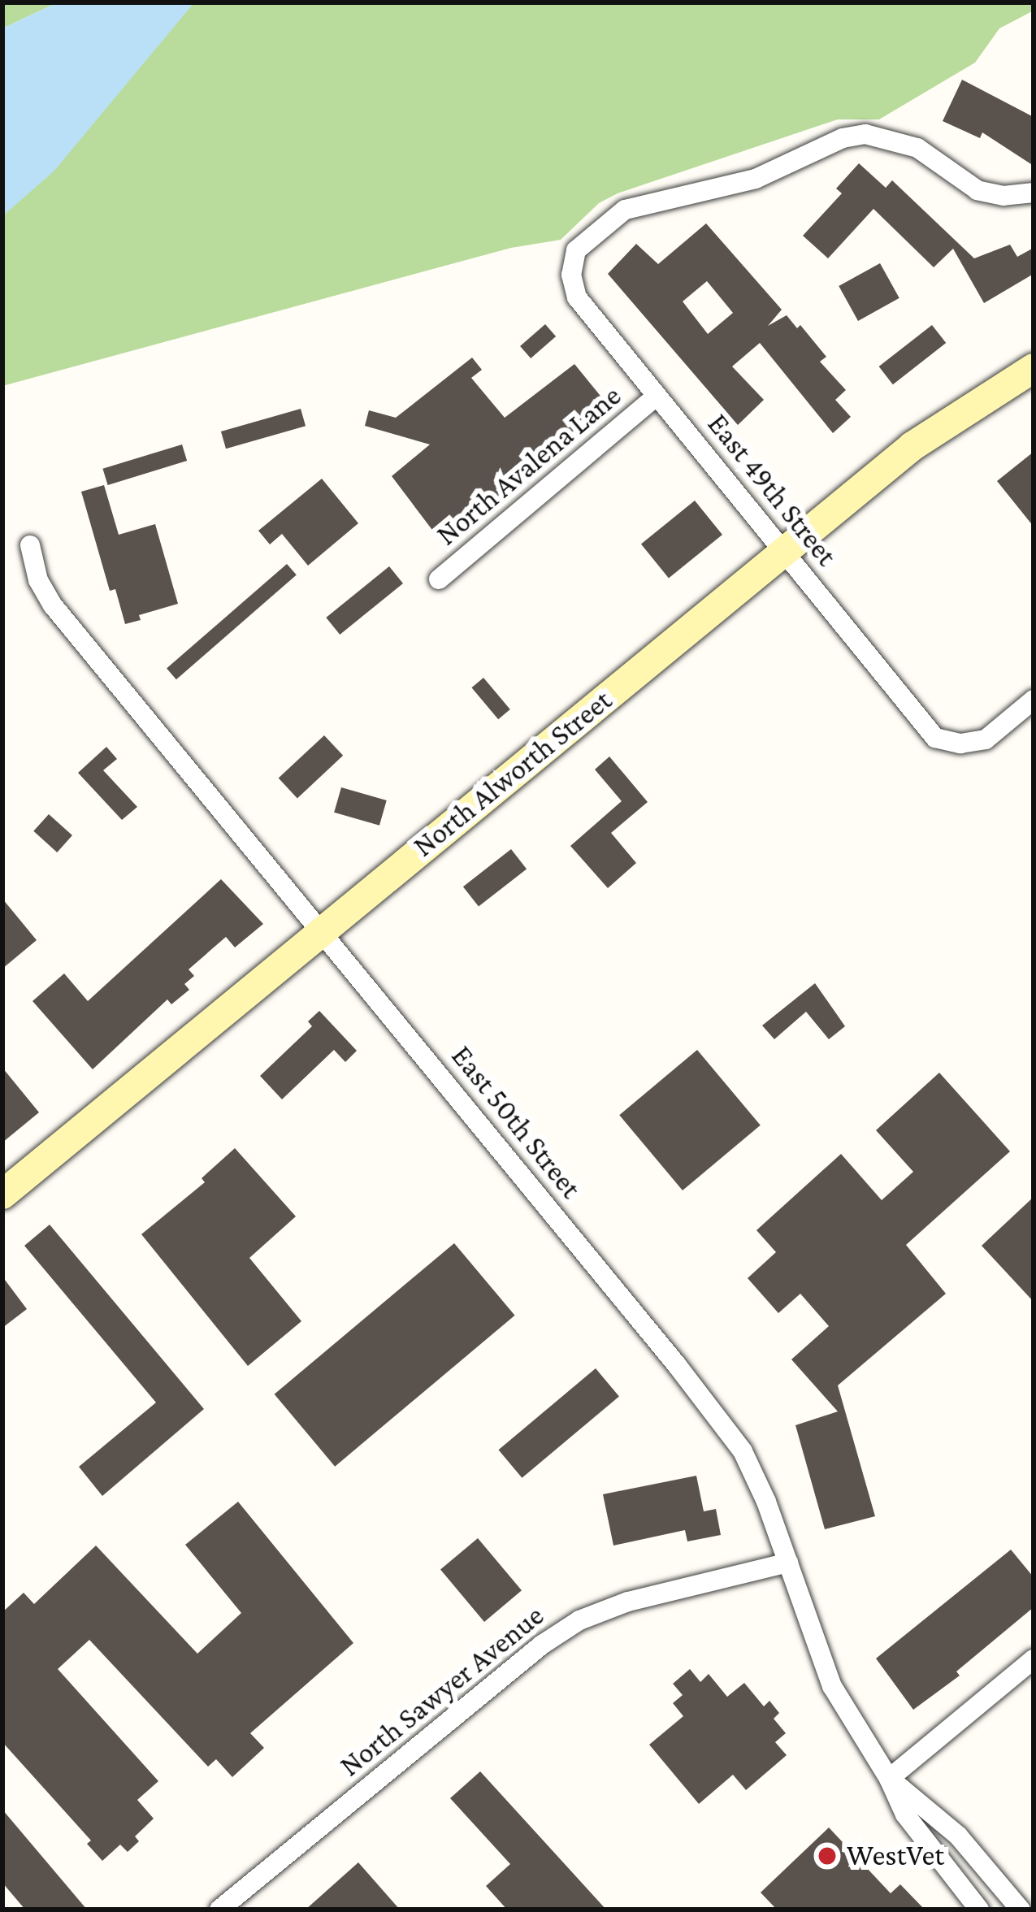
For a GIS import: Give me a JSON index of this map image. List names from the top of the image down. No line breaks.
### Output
{"streets":{"street":["North Avalena Lane","East 49th Street","North Alworth Street","East 50th Street","North Sawyer Avenue"]},"crossings":[["North Avalena Lane","East 49th Street"],["East 49th Street","North Alworth Street"],["North Alworth Street","East 50th Street"],["East 50th Street","North Sawyer Avenue"]],"places":["WestVet"]}
